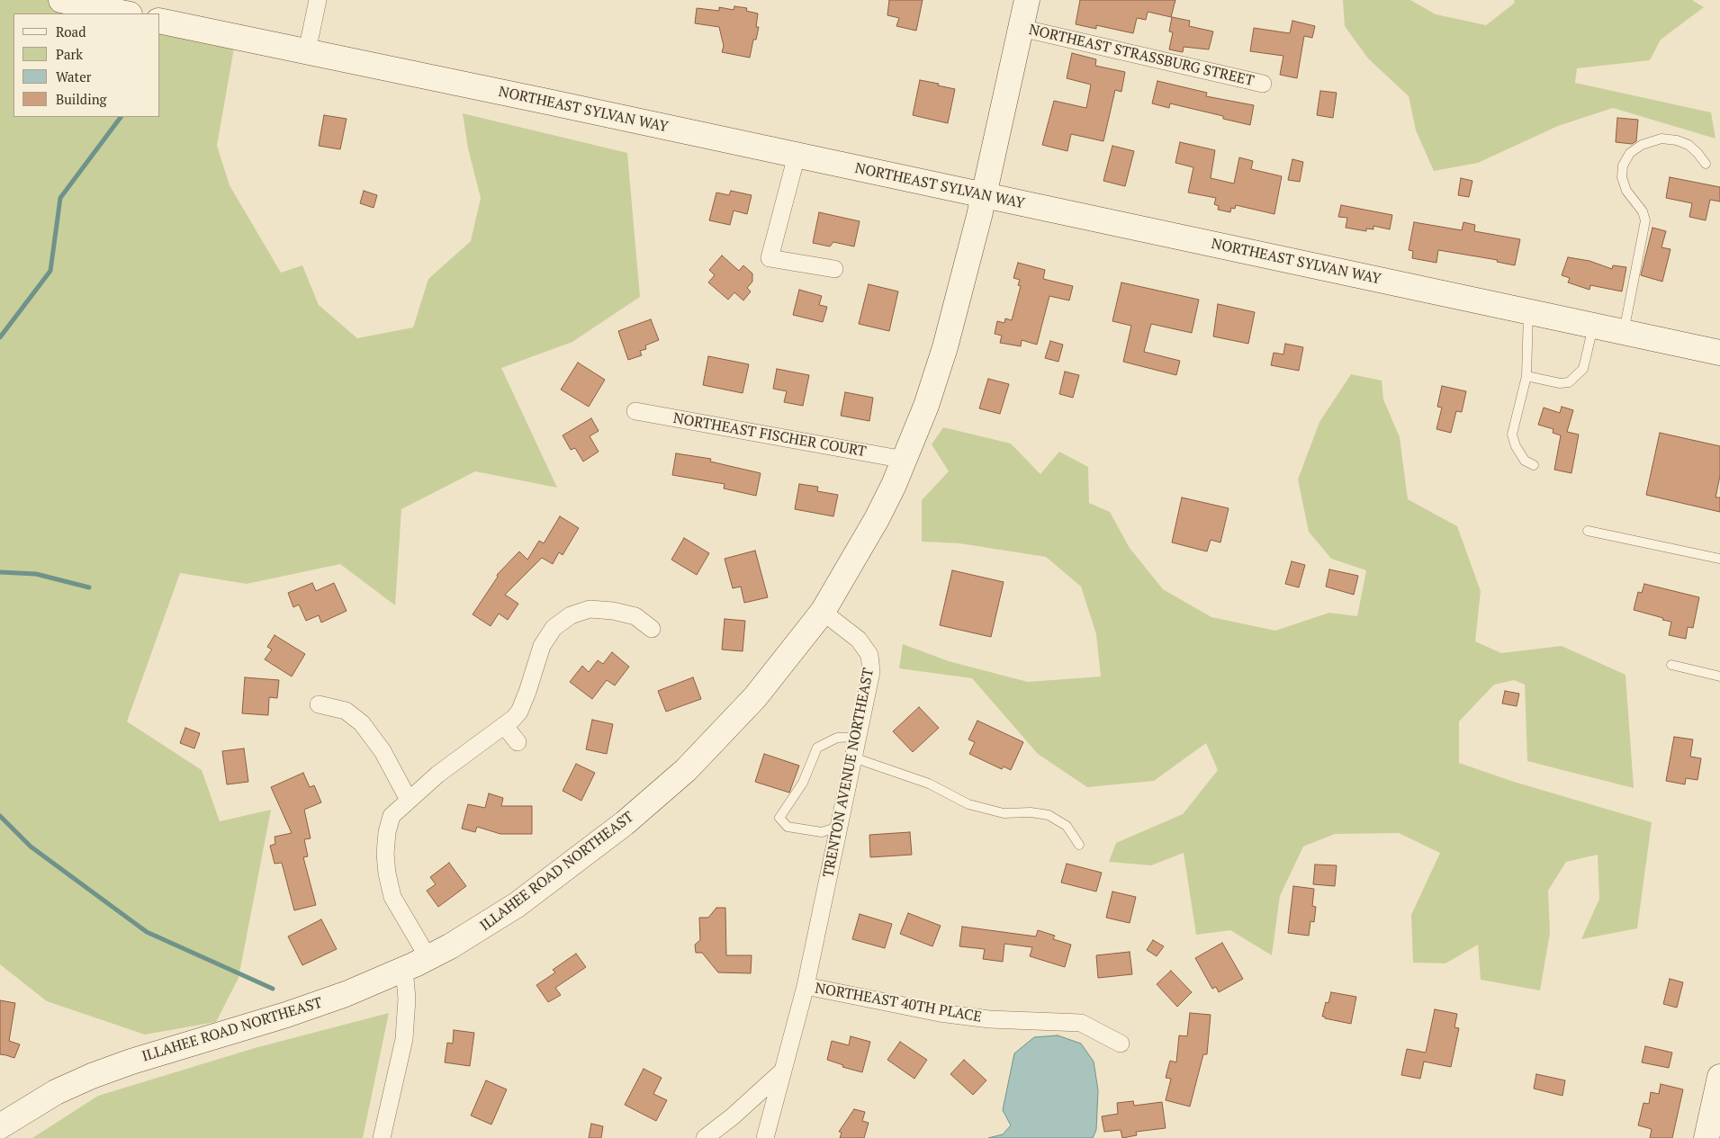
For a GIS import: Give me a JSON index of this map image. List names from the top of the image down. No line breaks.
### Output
{"streets":{"main road":["NORTHEAST SYLVAN WAY","ILLAHEE ROAD NORTHEAST"],"street":["NORTHEAST STRASSBURG STREET","NORTHEAST FISCHER COURT","TRENTON AVENUE NORTHEAST","NORTHEAST 40TH PLACE"]},"crossings":[["TRENTON AVENUE NORTHEAST","ILLAHEE ROAD NORTHEAST"],["TRENTON AVENUE NORTHEAST","NORTHEAST 40TH PLACE"]],"legend":["Road","Park","Water","Building"]}
